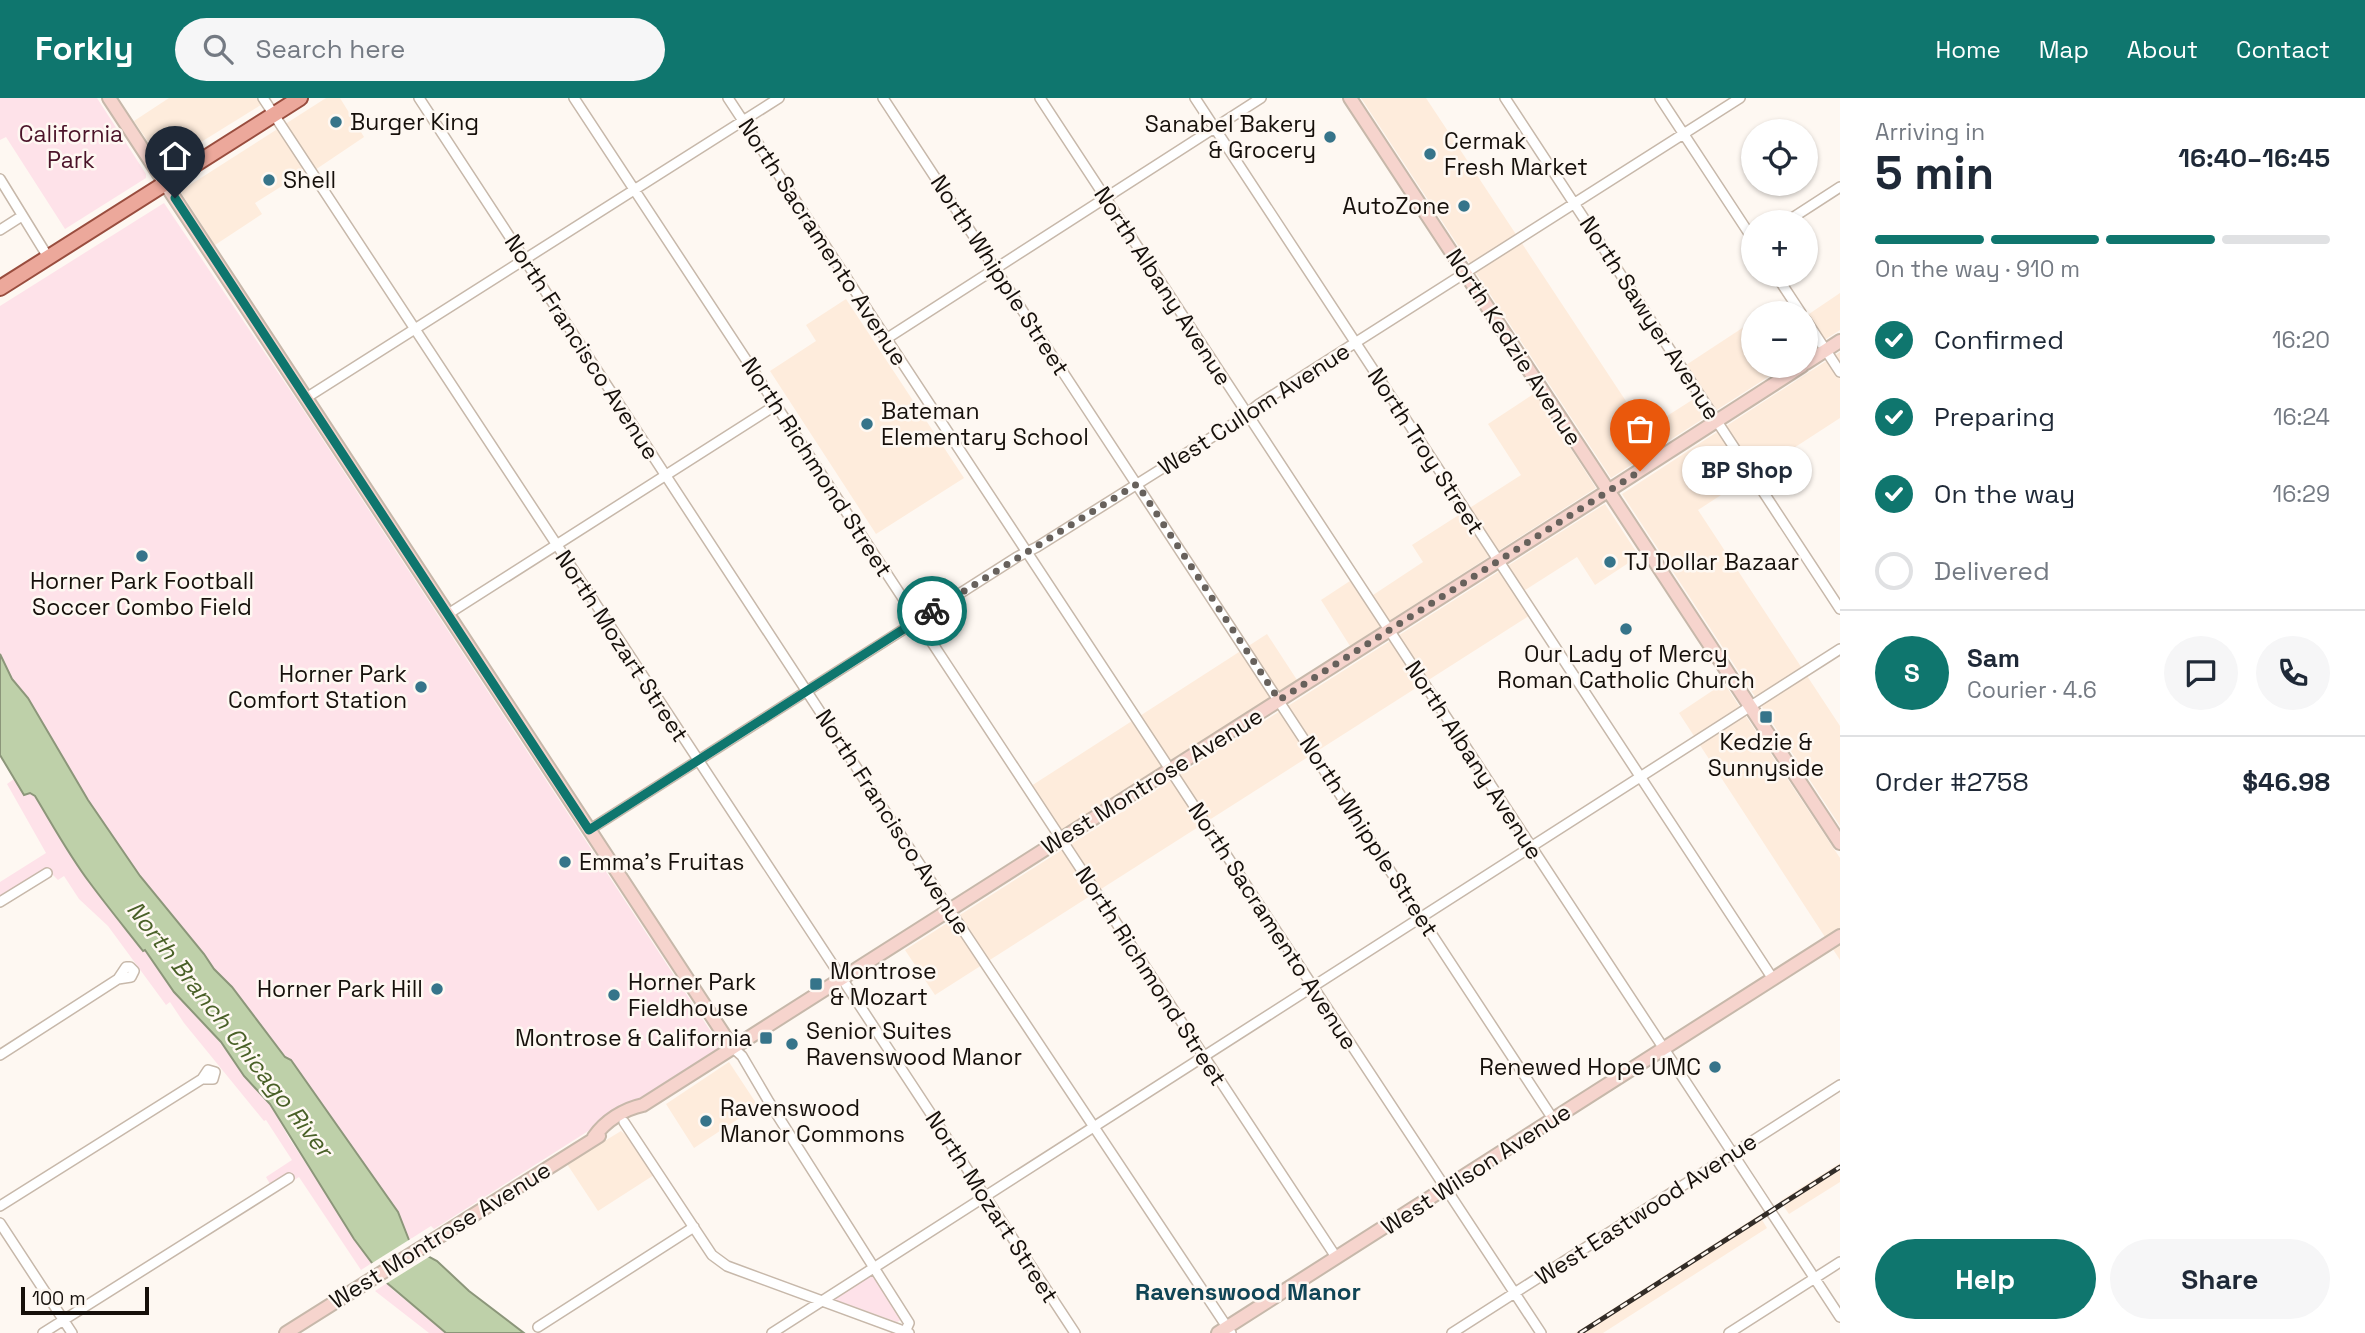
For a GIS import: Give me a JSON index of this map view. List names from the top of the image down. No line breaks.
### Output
{"streets":{"main road":["North Kedzie Avenue","West Montrose Avenue","West Wilson Avenue"],"street":["North Sacramento Avenue","North Whipple Street","North Albany Avenue","North Sawyer Avenue","North Francisco Avenue","West Cullom Avenue","North Troy Street","North Richmond Street","North Mozart Street","West Eastwood Avenue"]},"crossings":[["North Sacramento Avenue","West Cullom Avenue"],["North Sacramento Avenue","West Montrose Avenue"],["North Sacramento Avenue","West Wilson Avenue"],["North Sacramento Avenue","West Eastwood Avenue"],["North Whipple Street","West Cullom Avenue"],["North Whipple Street","West Montrose Avenue"],["North Whipple Street","West Wilson Avenue"],["North Albany Avenue","West Cullom Avenue"],["North Albany Avenue","West Montrose Avenue"],["North Albany Avenue","West Wilson Avenue"],["North Albany Avenue","West Eastwood Avenue"],["North Sawyer Avenue","West Cullom Avenue"],["North Sawyer Avenue","West Montrose Avenue"],["North Francisco Avenue","West Cullom Avenue"],["North Francisco Avenue","West Montrose Avenue"],["North Francisco Avenue","West Wilson Avenue"],["North Kedzie Avenue","West Cullom Avenue"],["North Kedzie Avenue","West Montrose Avenue"],["West Cullom Avenue","North Troy Street"],["West Cullom Avenue","North Richmond Street"],["West Cullom Avenue","North Mozart Street"],["North Troy Street","West Montrose Avenue"],["North Troy Street","West Wilson Avenue"],["North Richmond Street","West Montrose Avenue"],["North Richmond Street","West Wilson Avenue"],["North Mozart Street","West Montrose Avenue"]],"districts":["Ravenswood Manor"],"water":["North Branch Chicago River"],"parks":["California Park"],"places":{"other":["Burger King","Sanabel Bakery & Grocery","Cermak Fresh Market","Shell","AutoZone","Bateman Elementary School","BP Shop","Horner Park Football Soccer Combo Field","TJ Dollar Bazaar","Our Lady of Mercy Roman Catholic Church","Horner Park Comfort Station","Emma's Fruitas","Horner Park Hill","Horner Park Fieldhouse","Senior Suites Ravenswood Manor","Renewed Hope UMC","Ravenswood Manor Commons"],"transit":["Kedzie & Sunnyside","Montrose & Mozart","Montrose & California"]},"scale_bar":"100 m","page":{"header":"Forkly","search":"Search here","nav":["Home","Map","About","Contact"],"heading":["5 min","Arriving in","16:40–16:45"],"panel":["Sam","Courier · 4.6","Order #2758","$46.98"],"map_buttons":["+","−"],"bar":"On the way · 910 m","list":[["Confirmed","16:20"],["Preparing","16:24"],["On the way","16:29"],"Delivered"],"bubble":"BP Shop","round":"S","buttons":["Help","Share"],"scale":"100 m"}}
